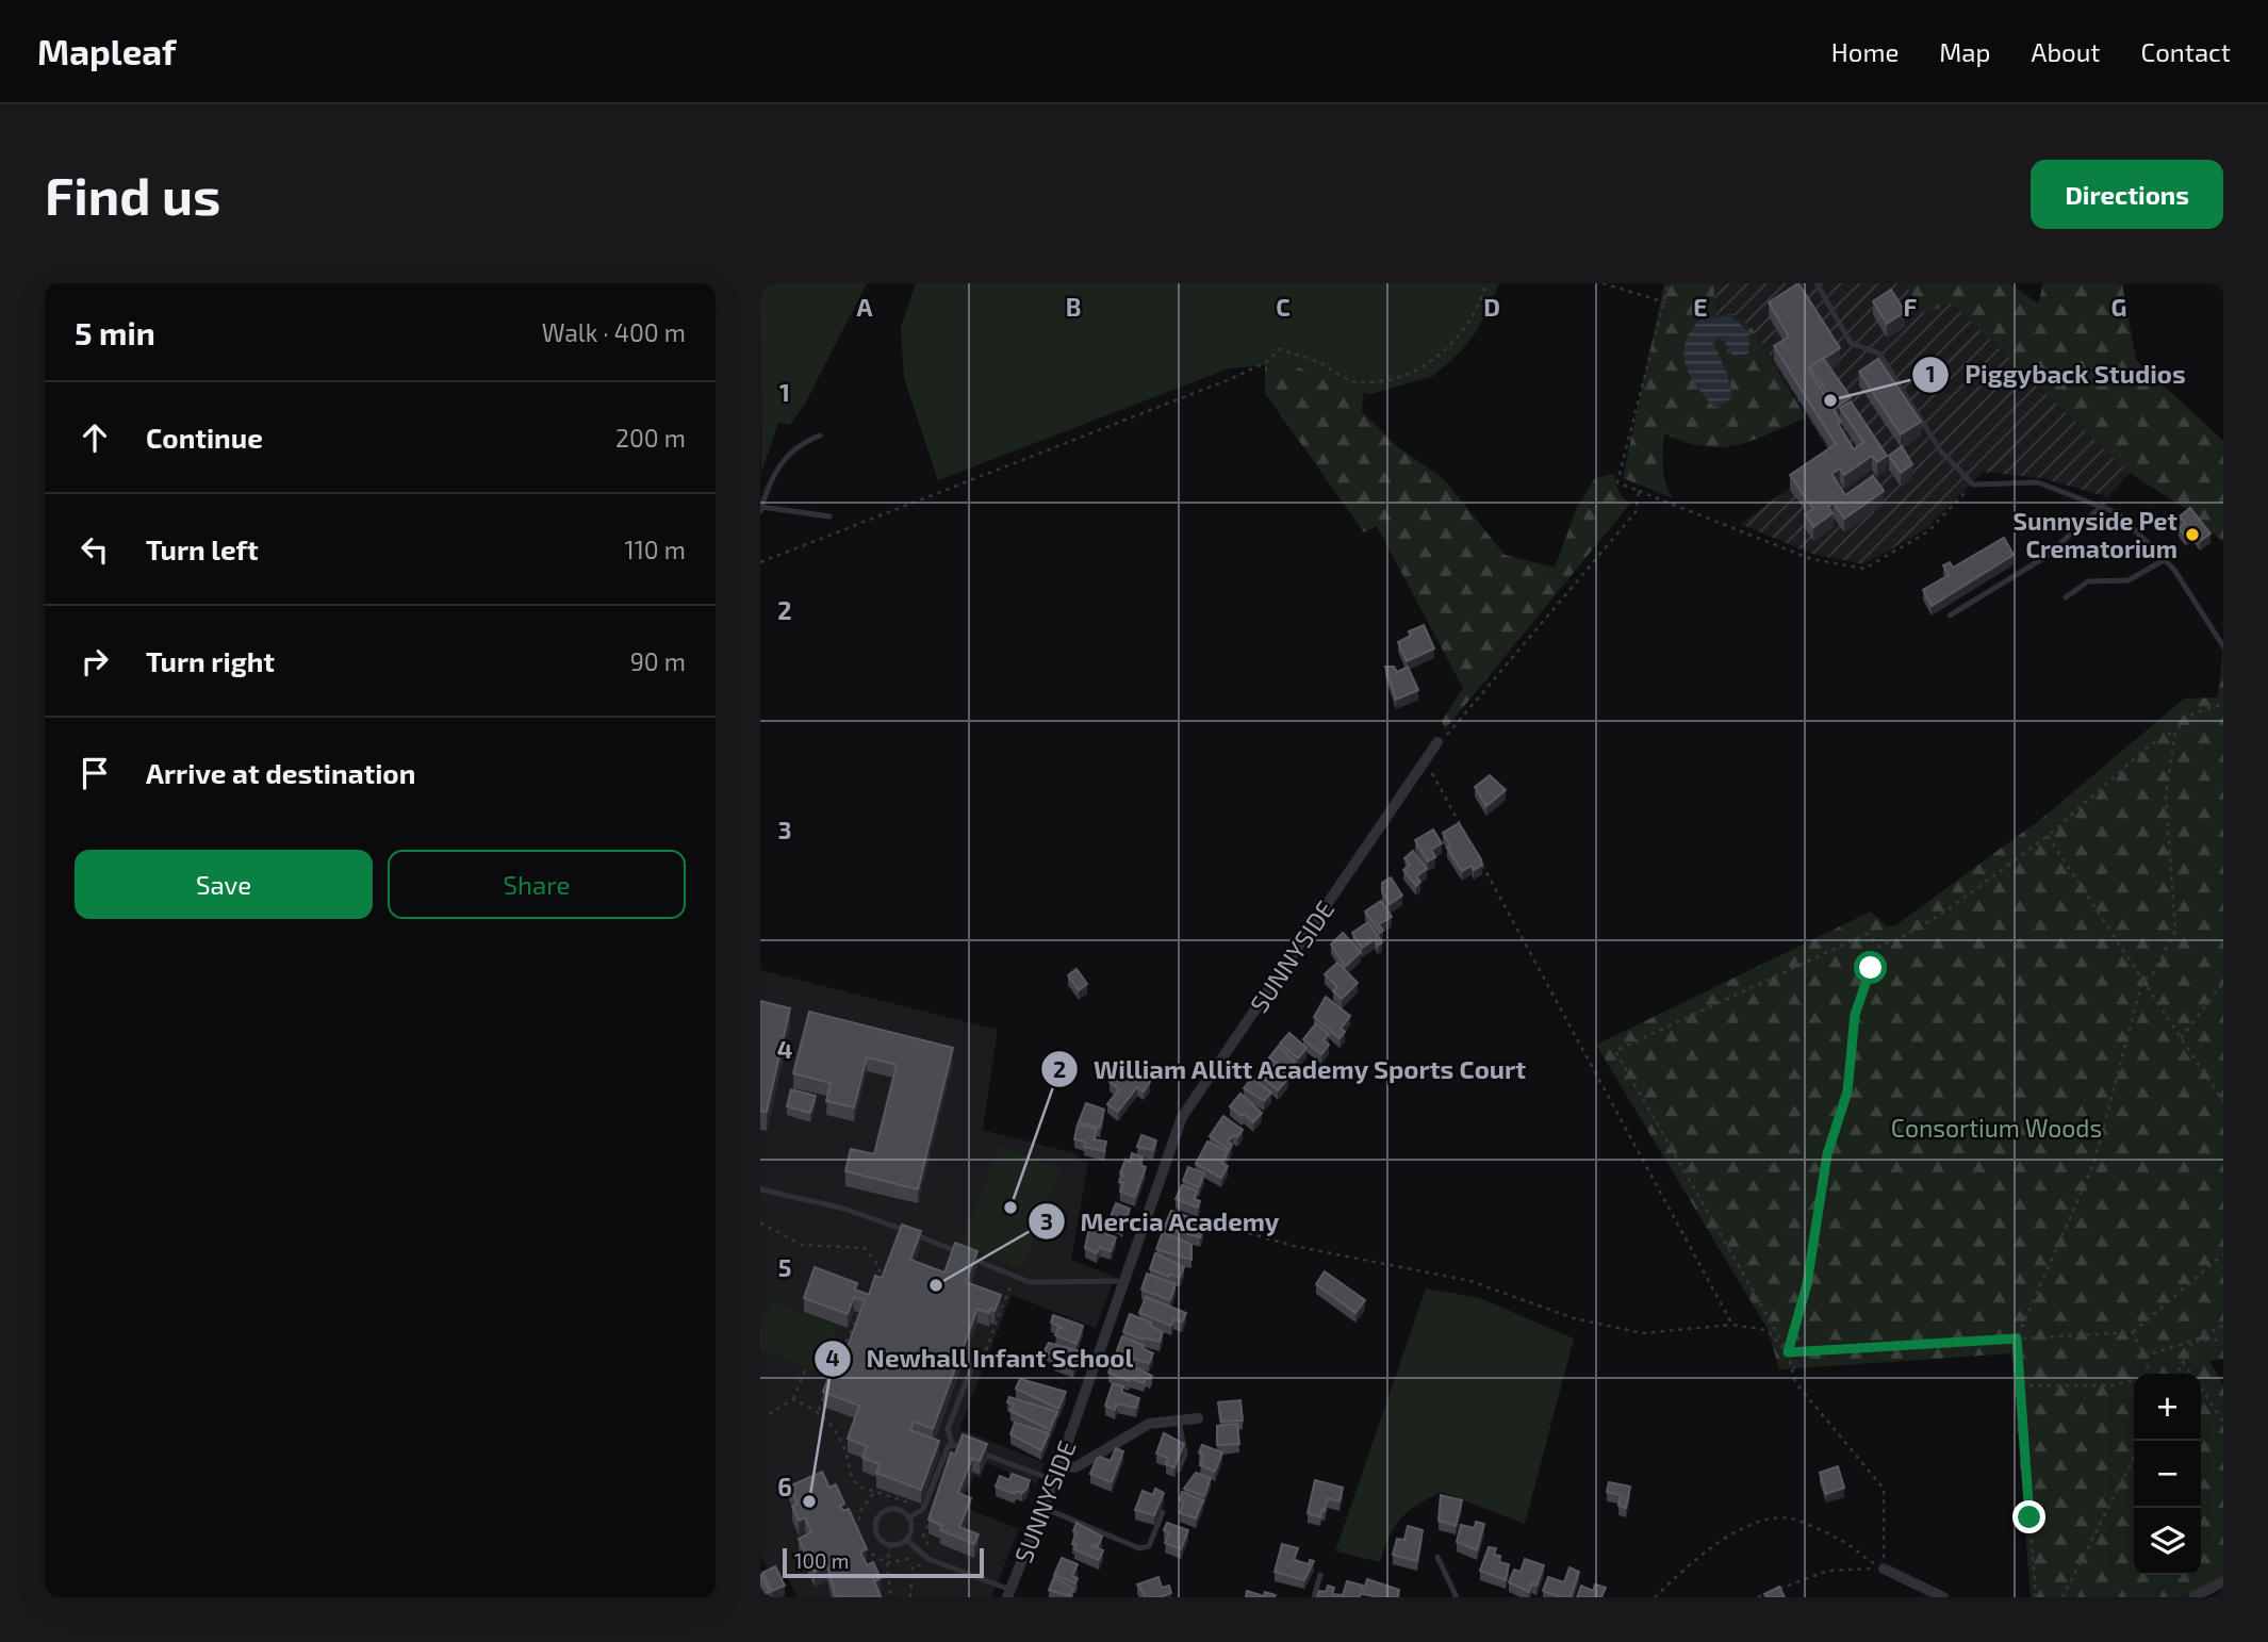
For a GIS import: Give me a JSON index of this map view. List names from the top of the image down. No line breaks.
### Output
{"streets":{"street":["SUNNYSIDE"]},"parks":["Consortium Woods"],"places":["Piggyback Studios","Sunnyside Pet Crematorium","William Allitt Academy Sports Court","Mercia Academy","Newhall Infant School"],"scale_bar":"100 m","page":{"header":"Mapleaf","nav":["Home","Map","About","Contact"],"buttons":["Directions",["Save","Share"]],"title":"Find us","heading":["5 min","Walk · 400 m"],"list":[["Continue","200 m"],["Turn left","110 m"],["Turn right","90 m"],"Arrive at destination"],"map_buttons":["+","−"],"scale":"100 m"},"grid":{"columns":["A","B","C","D","E","F","G"],"rows":["1","2","3","4","5","6"]}}
